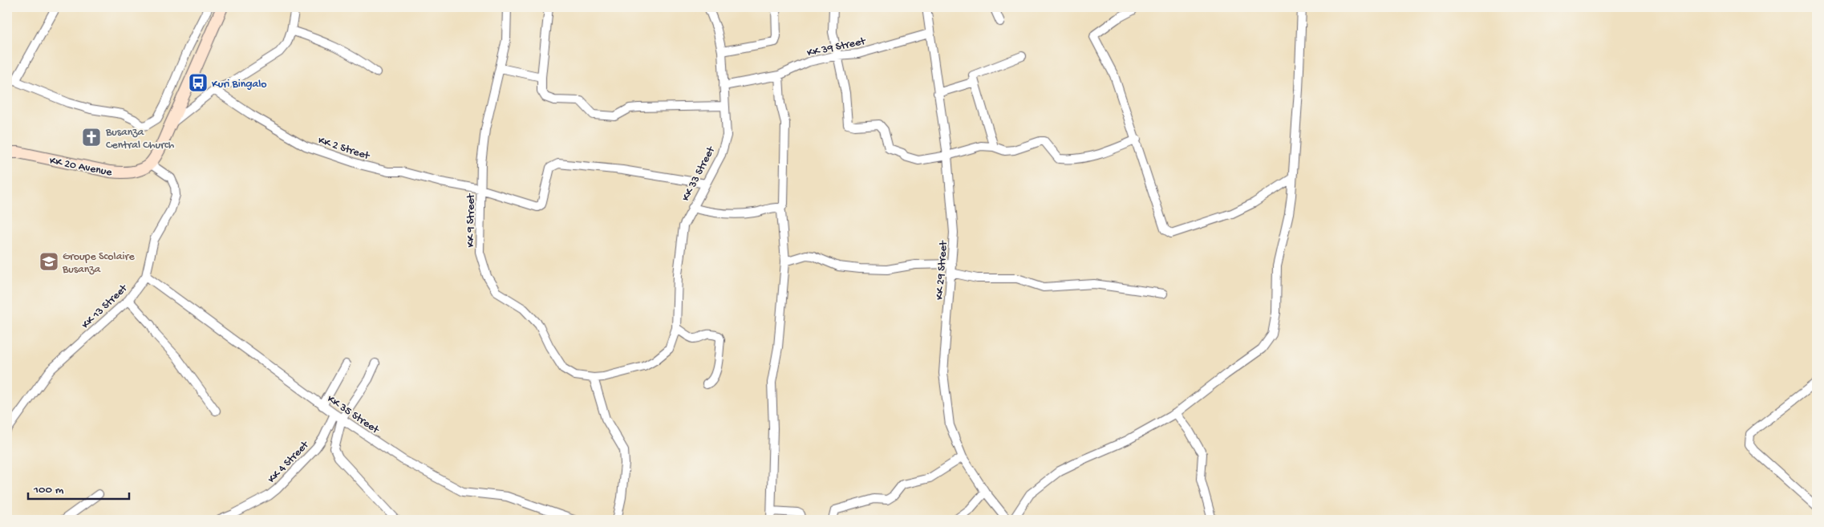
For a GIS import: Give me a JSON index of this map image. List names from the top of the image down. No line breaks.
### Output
{"streets":{"main road":["KK 20 Avenue"],"street":["KK 39 Street","KK 2 Street","KK 33 Street","KK 9 Street","KK 29 Street","KK 13 Street","KK 35 Street","KK 4 Street"]},"crossings":[["KK 39 Street","KK 33 Street"],["KK 39 Street","KK 29 Street"],["KK 2 Street","KK 33 Street"],["KK 2 Street","KK 9 Street"],["KK 20 Avenue","KK 13 Street"],["KK 33 Street","KK 9 Street"],["KK 13 Street","KK 35 Street"],["KK 35 Street","KK 4 Street"]],"places":{"bus stop":["Kuri Bingalo"],"church":["Busanza Central Church"],"school or university":["Groupe Scolaire Busanza"]},"scale_bar":"100 m"}
